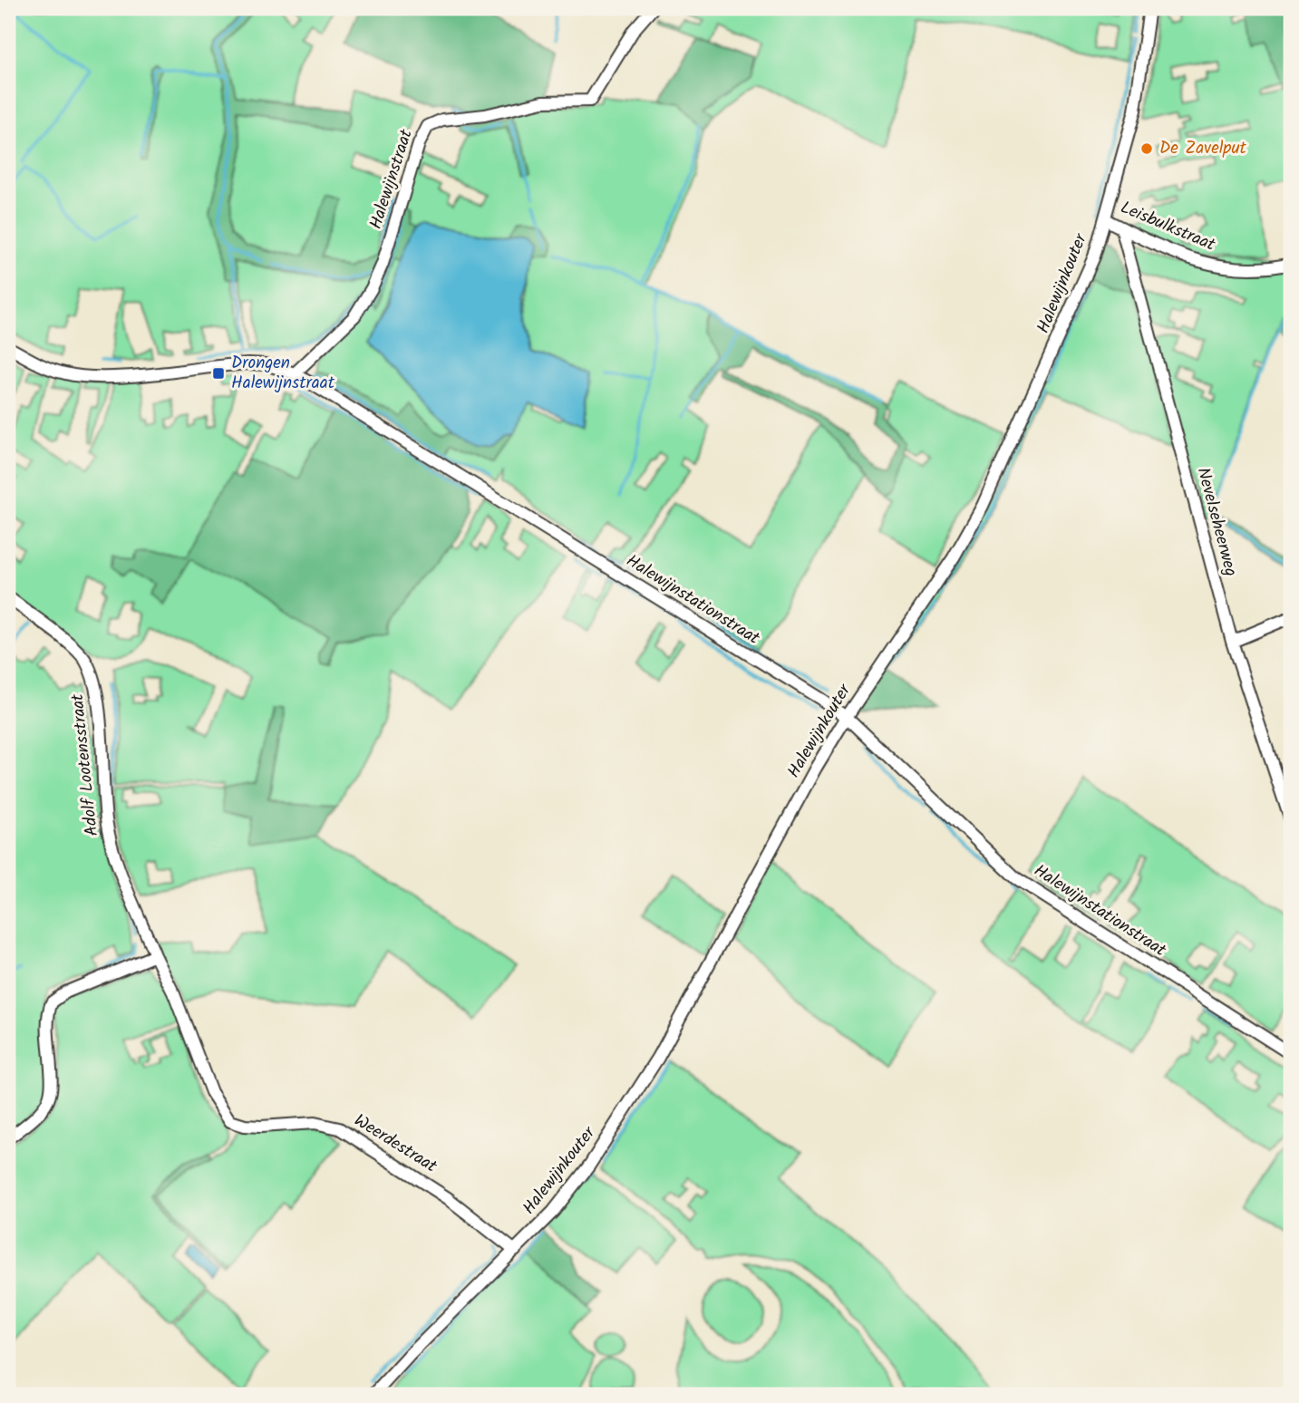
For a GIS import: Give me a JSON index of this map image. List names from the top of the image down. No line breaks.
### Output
{"streets":{"street":["Halewijnstraat","Leisbulkstraat","Halewijnkouter","Nevelseheerweg","Halewijnstationstraat","Adolf Lootensstraat","Weerdestraat"]},"crossings":[["Halewijnstraat","Halewijnstationstraat"],["Leisbulkstraat","Halewijnkouter"],["Leisbulkstraat","Nevelseheerweg"],["Halewijnkouter","Halewijnstationstraat"],["Halewijnkouter","Weerdestraat"],["Adolf Lootensstraat","Weerdestraat"]],"places":{"other":["De Zavelput"],"transit":["Drongen Halewijnstraat"]}}
